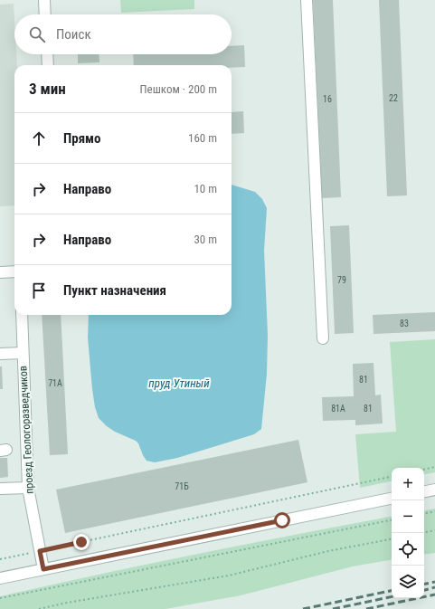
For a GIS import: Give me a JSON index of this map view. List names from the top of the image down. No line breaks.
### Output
{"streets":{"street":["проезд Геологоразведчиков"]},"water":["пруд Утиный"],"house_numbers":["22","16","79","83","81","71А","81А","81","71Б"],"page":{"search":"Поиск","heading":["3 мин","Пешком · 200 m"],"list":[["Прямо","160 m"],["Направо","10 m"],["Направо","30 m"],"Пункт назначения"],"map_buttons":["+","−"]}}
